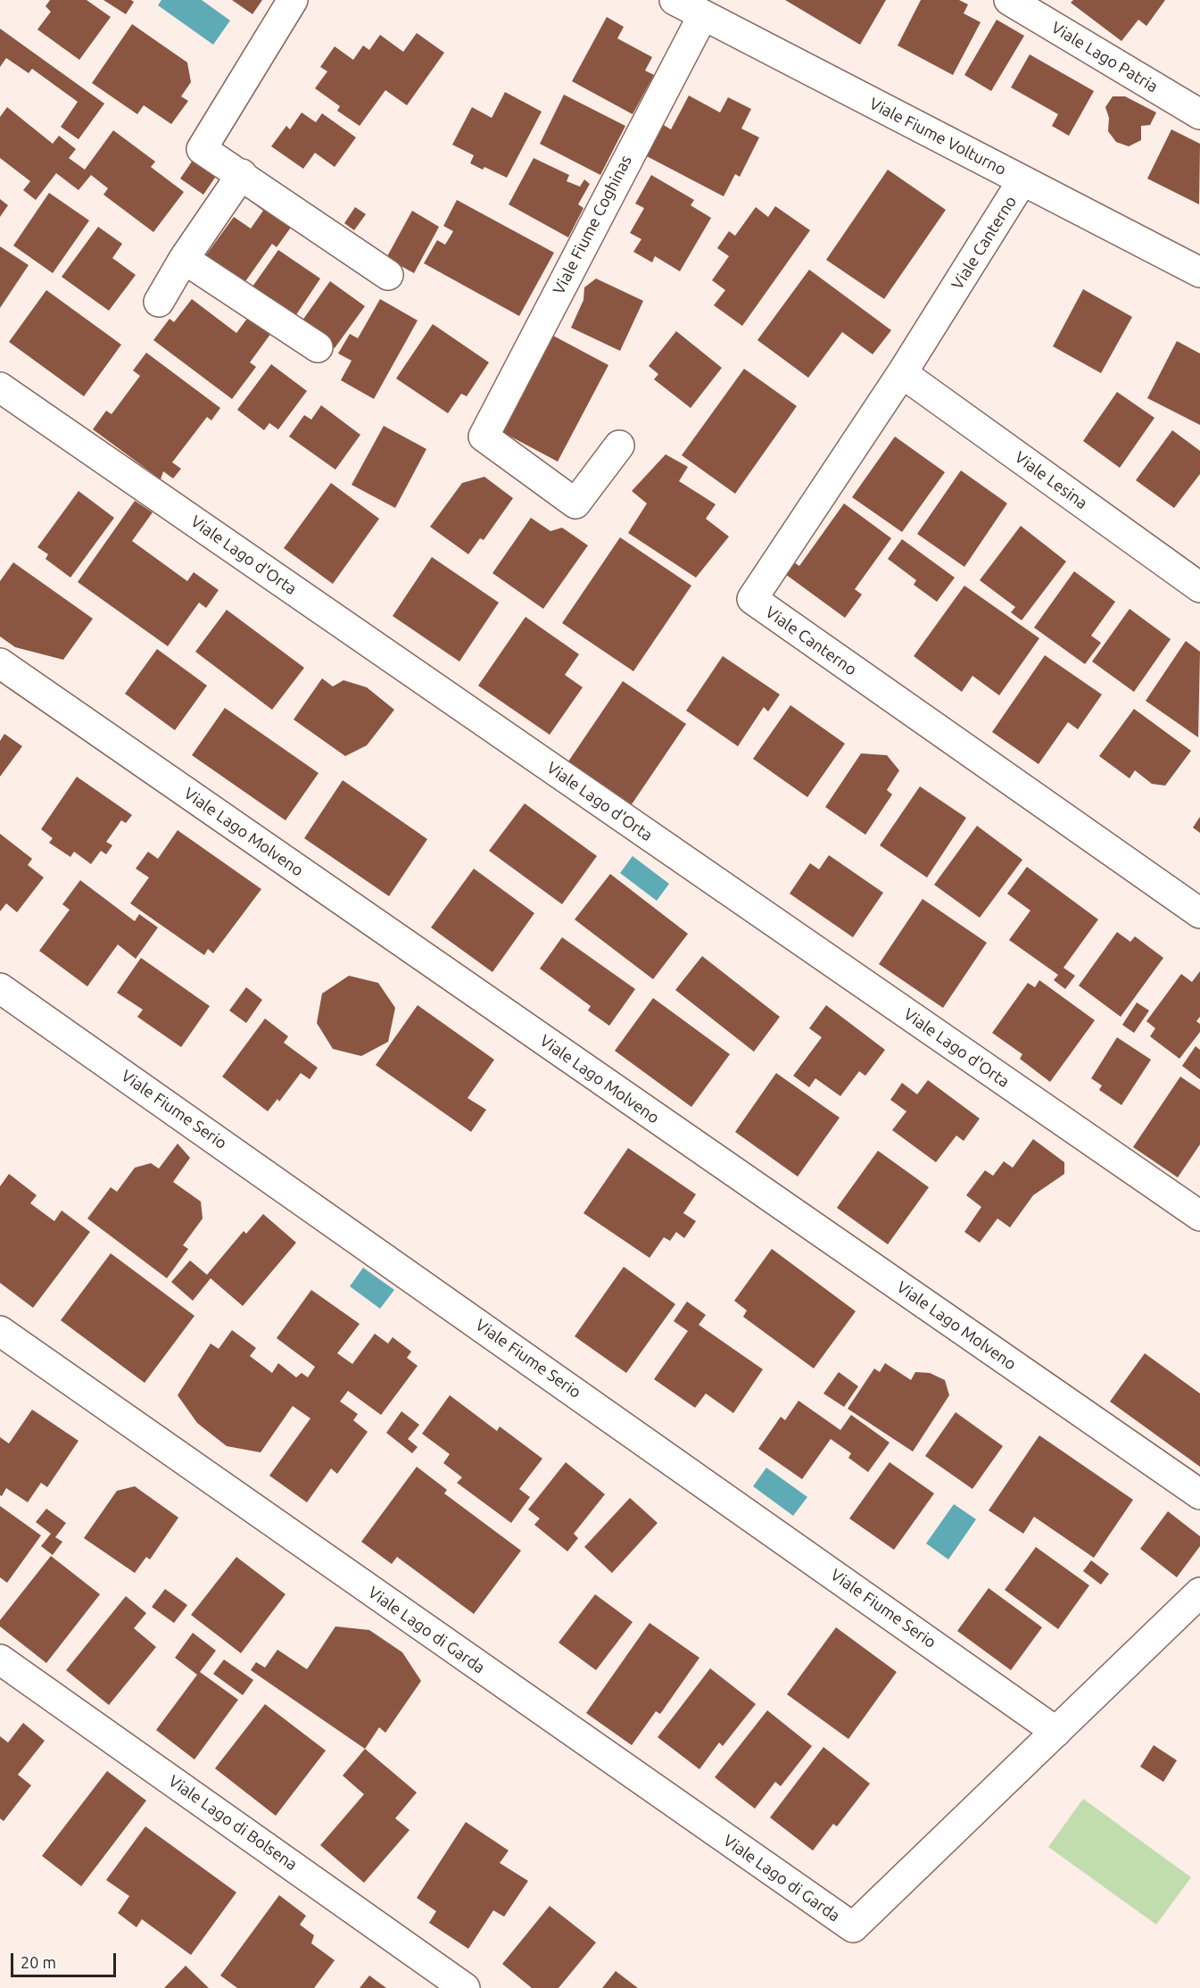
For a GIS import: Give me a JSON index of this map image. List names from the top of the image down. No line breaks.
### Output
{"streets":{"street":["Viale Lago Patria","Viale Fiume Volturno","Viale Fiume Coghinas","Viale Canterno","Viale Lesina","Viale Lago d'Orta","Viale Lago Molveno","Viale Fiume Serio","Viale Lago di Garda","Viale Lago di Bolsena"]},"crossings":[["Viale Fiume Volturno","Viale Fiume Coghinas"],["Viale Fiume Volturno","Viale Canterno"],["Viale Canterno","Viale Lesina"],["Viale Fiume Serio","Viale Lago di Garda"]],"scale_bar":"20 m"}
